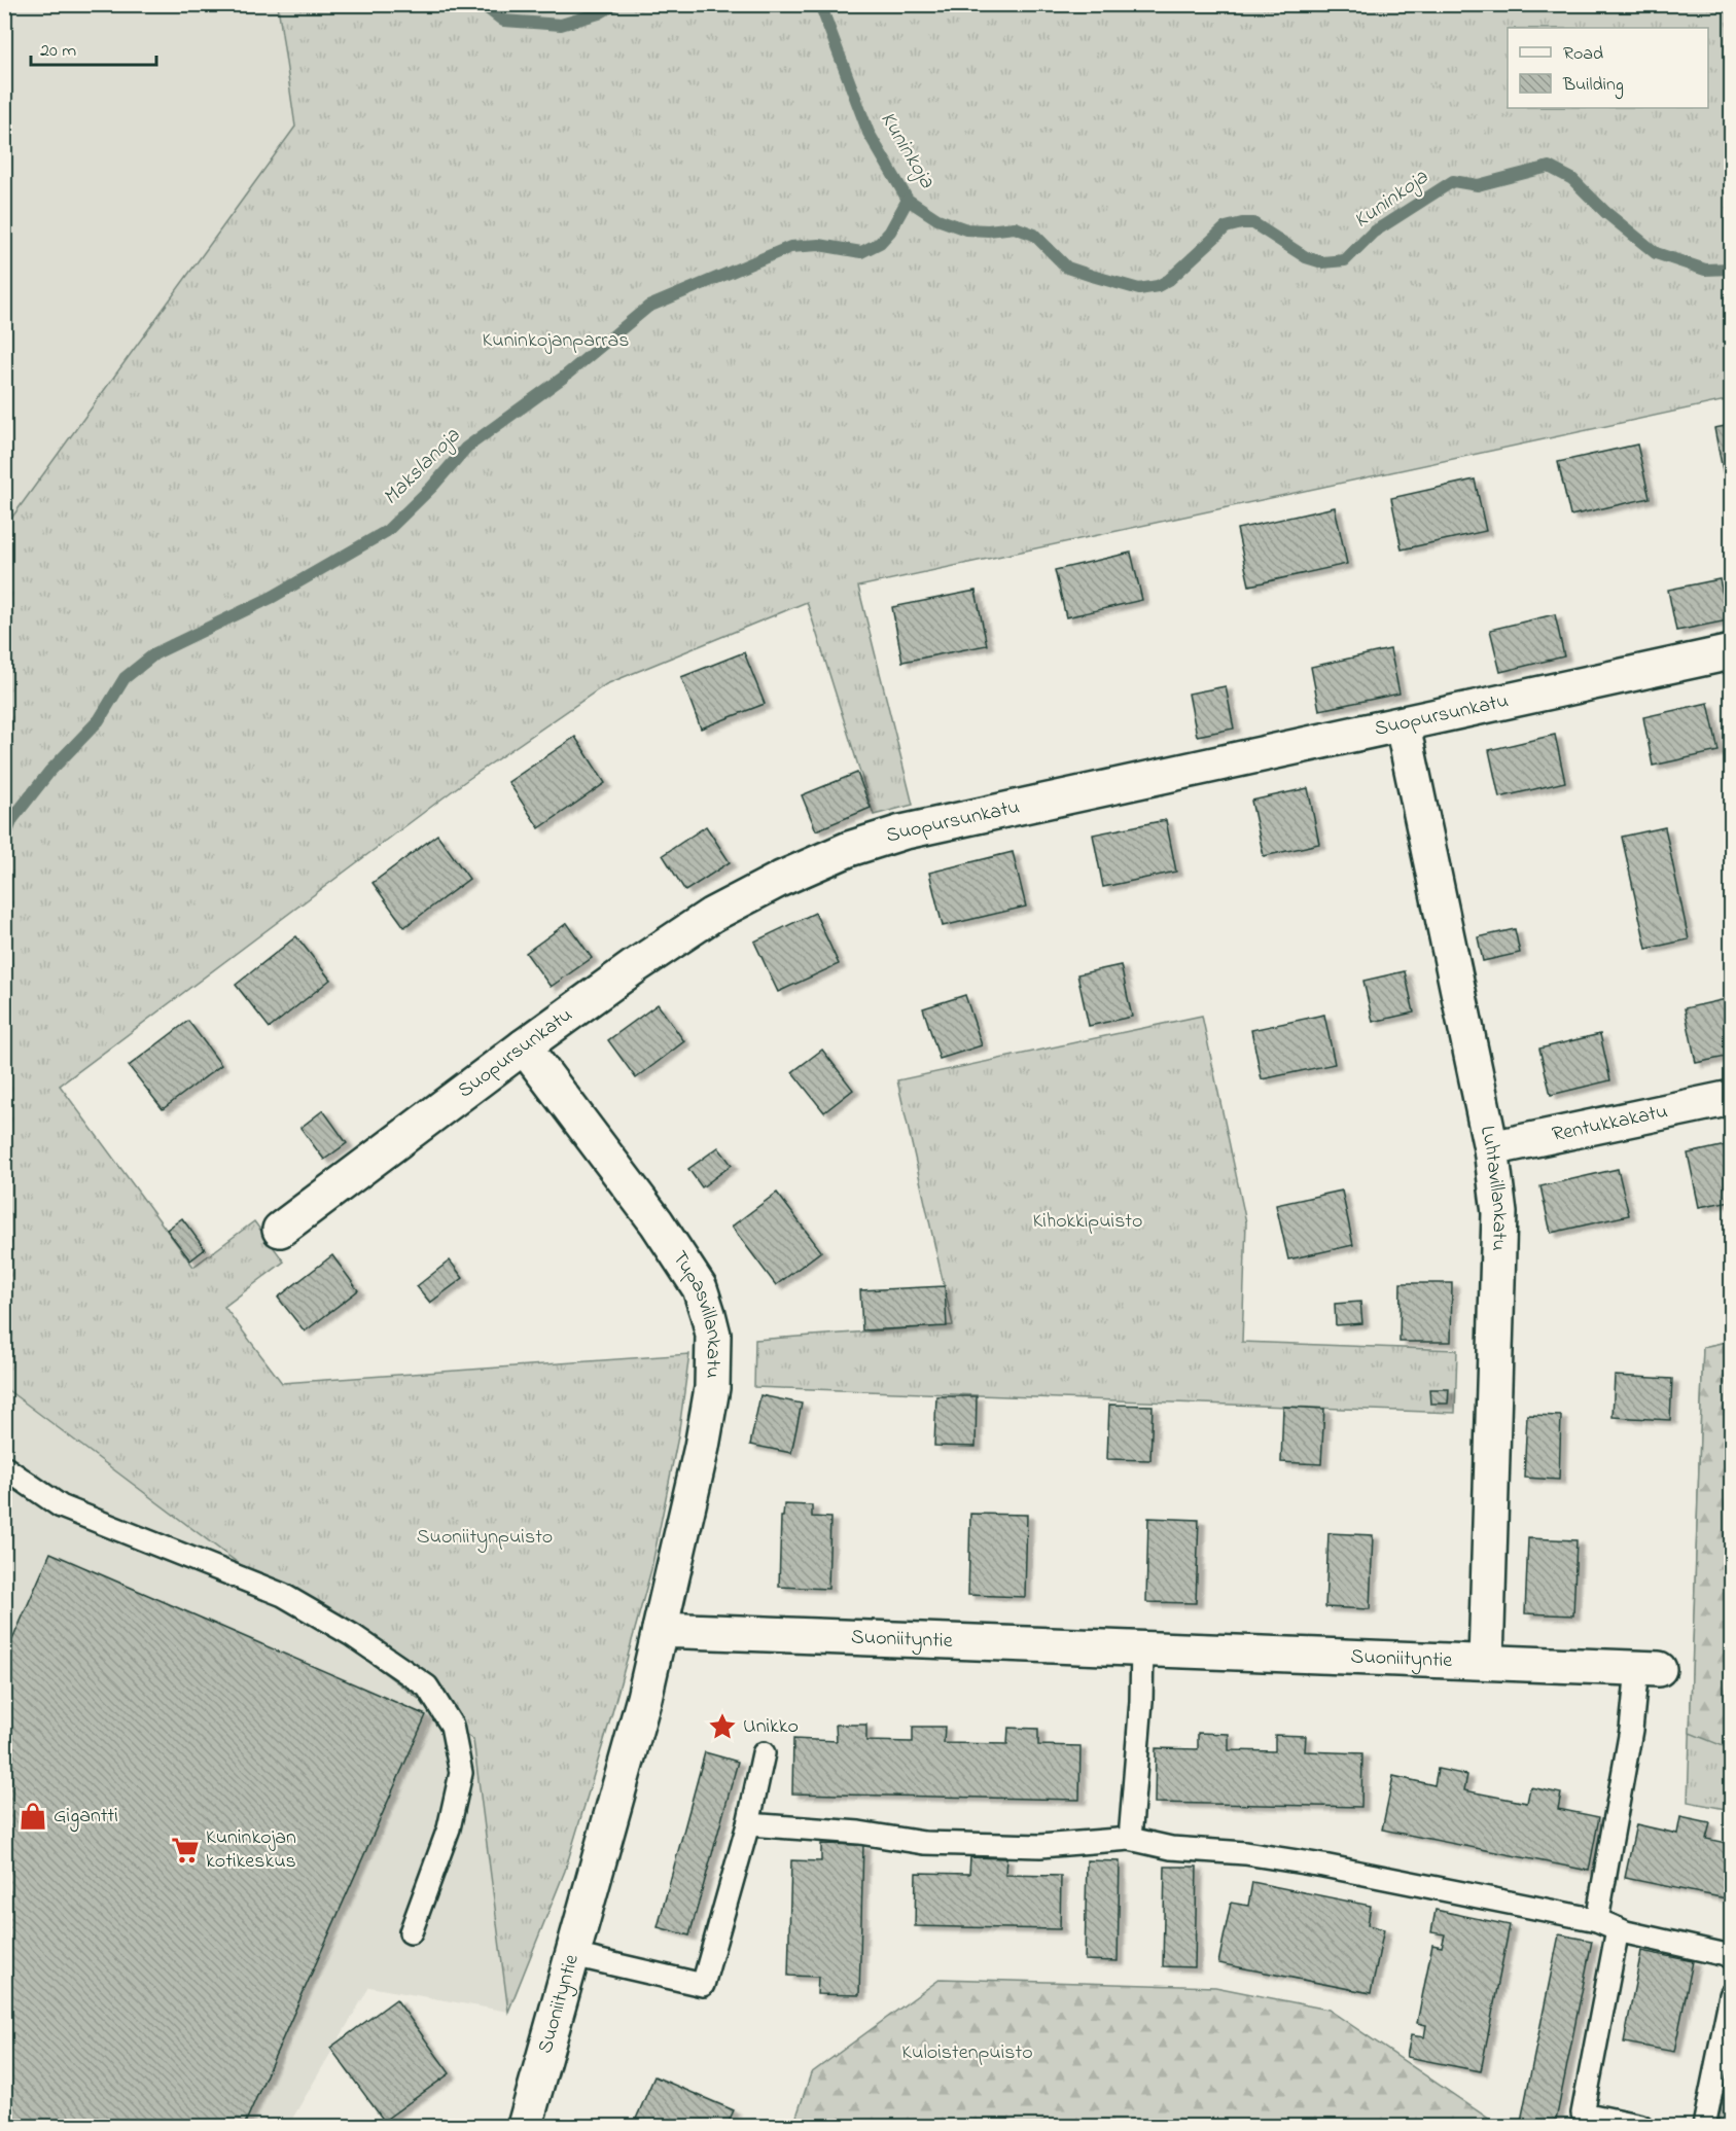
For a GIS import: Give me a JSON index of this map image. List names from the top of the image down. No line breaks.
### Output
{"streets":{"street":["Suopursunkatu","Rentukkakatu","Luhtavillankatu","Tupasvillankatu","Suoniityntie"]},"crossings":[["Suopursunkatu","Luhtavillankatu"],["Suopursunkatu","Tupasvillankatu"],["Rentukkakatu","Luhtavillankatu"],["Luhtavillankatu","Suoniityntie"],["Tupasvillankatu","Suoniityntie"]],"water":["Kuninkoja","Makslanoja"],"parks":["Kuninkojanparras","Kihokkipuisto","Suoniitynpuisto","Kuloistenpuisto"],"places":{"place":["Unikko"],"shop":["Gigantti"],"supermarket":["Kuninkojan kotikeskus"]},"legend":["Road","Building"],"scale_bar":"20 m"}
